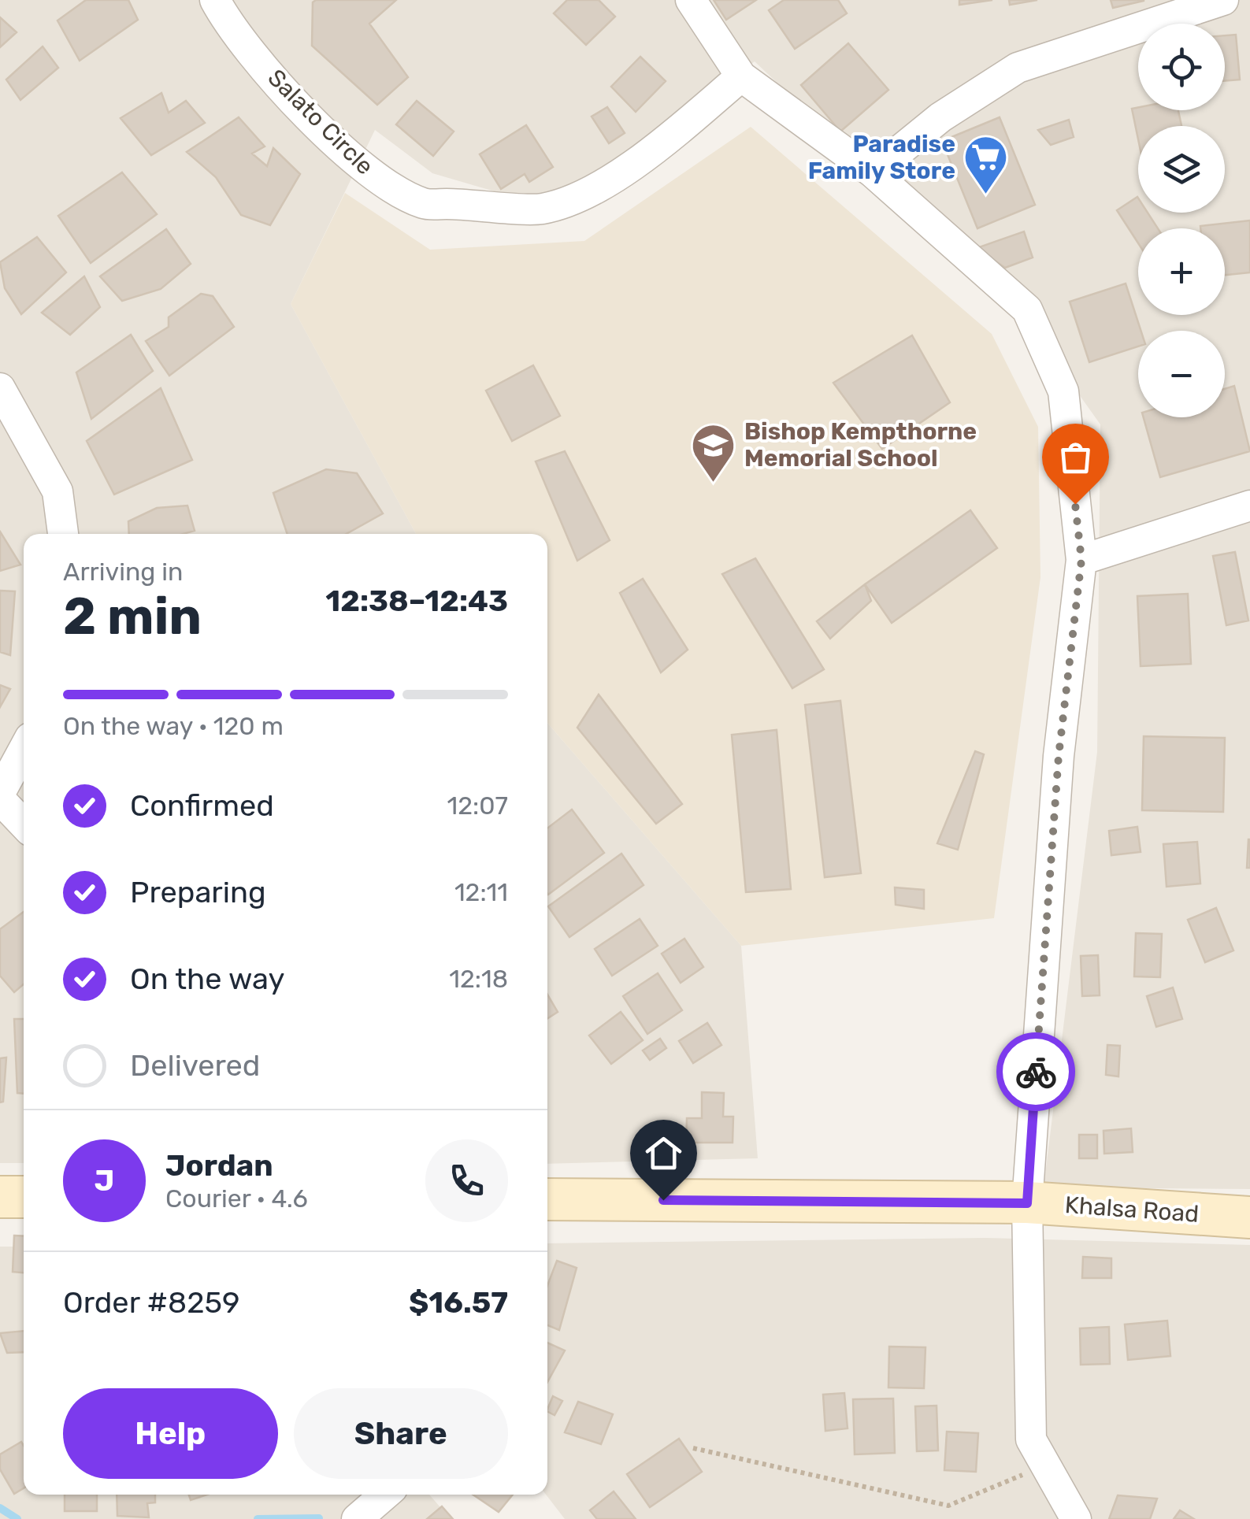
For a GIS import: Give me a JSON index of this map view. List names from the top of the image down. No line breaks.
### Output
{"streets":{"main road":["Khalsa Road"],"street":["Salato Circle"]},"places":{"supermarket":["Paradise Family Store"],"school or university":["Bishop Kempthorne Memorial School"]},"page":{"map_buttons":["+","−"],"heading":["2 min","Arriving in","12:38–12:43"],"panel":["Jordan","Courier · 4.6","Order #8259","$16.57"],"bar":"On the way · 120 m","list":[["Confirmed","12:07"],["Preparing","12:11"],["On the way","12:18"],"Delivered"],"round":"J","buttons":["Help","Share"]}}
